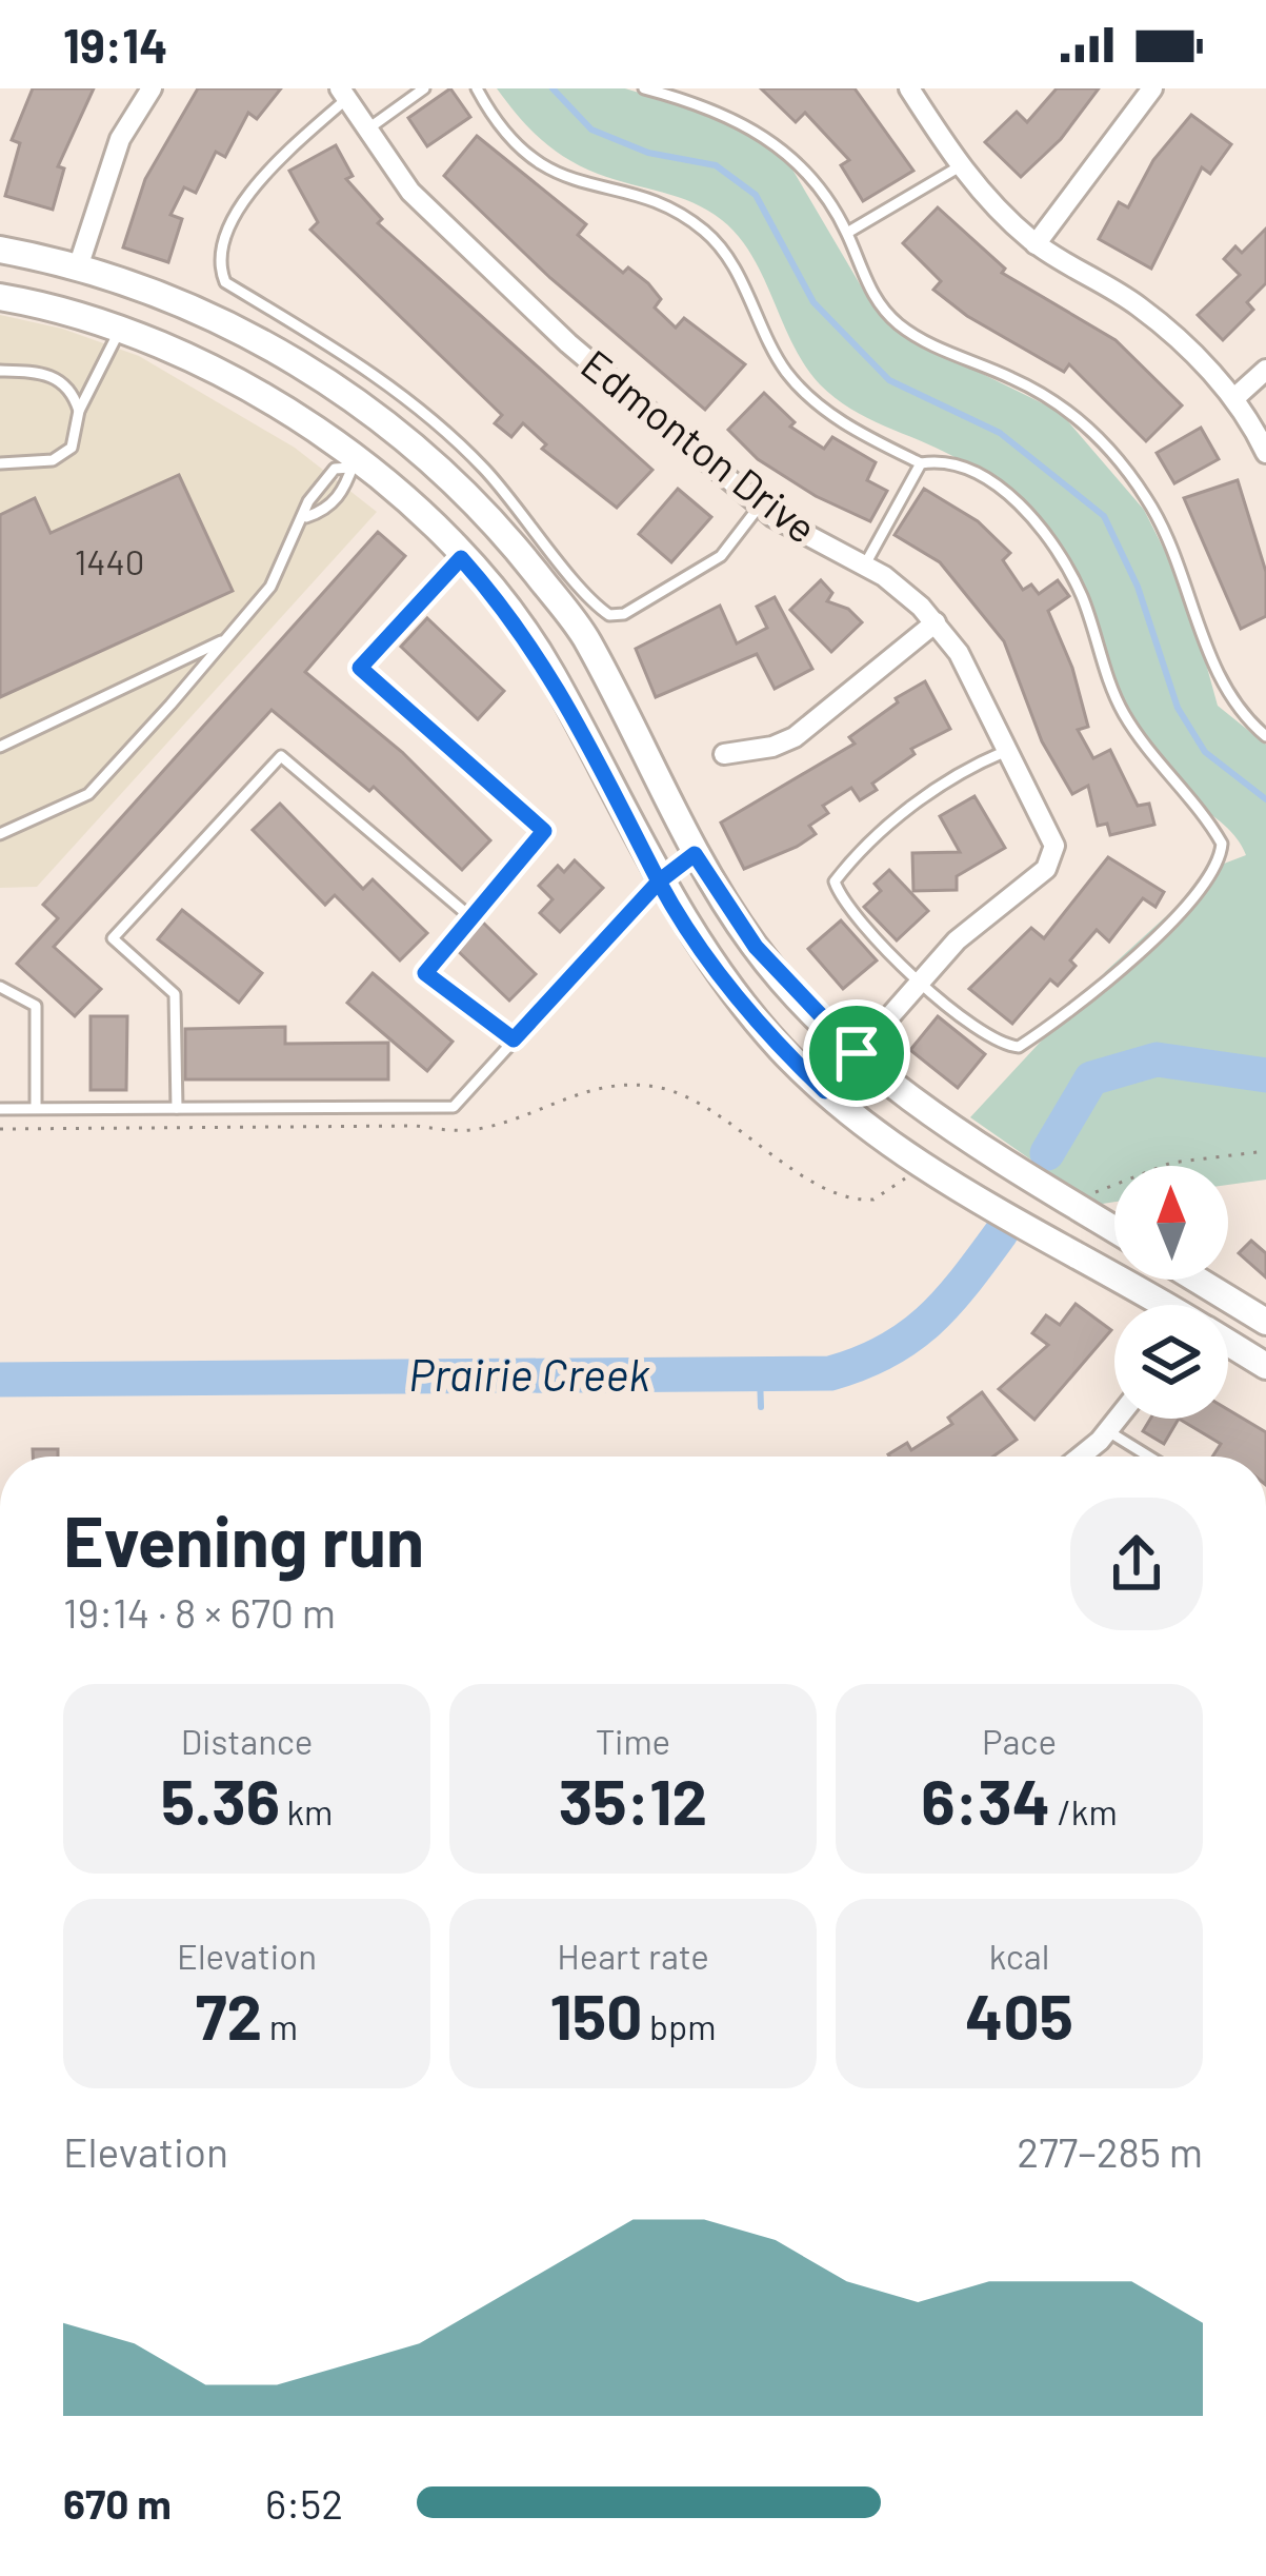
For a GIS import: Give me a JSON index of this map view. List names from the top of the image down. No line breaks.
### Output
{"streets":{"street":["Edmonton Drive"]},"water":["Prairie Creek"],"house_numbers":["1440"],"north":"top","page":{"status":"19:14","heading":["Evening run","19:14 · 8 × 670 m"],"stats":[["Distance","5.36 km"],["Time","35:12"],["Pace","6:34 /km"],["Elevation","72 m"],["Heart rate","150 bpm"],["kcal","405"]],"chart":["Elevation","277–285 m"],"list":[{"name":"670 m","note":"6:52"}]}}
